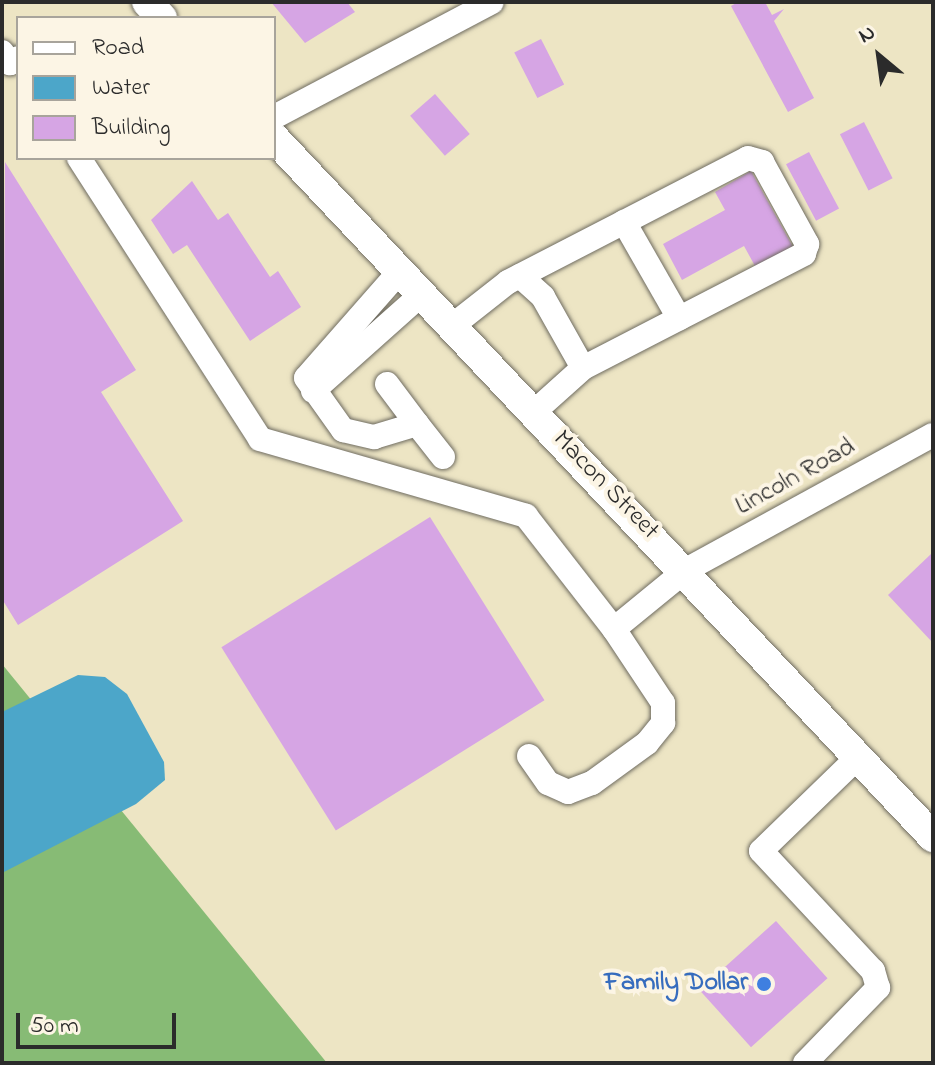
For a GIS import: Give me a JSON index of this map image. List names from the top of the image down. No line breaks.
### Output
{"streets":{"main road":["Macon Street"],"street":["Lincoln Road"]},"crossings":[["Lincoln Road","Macon Street"]],"places":["Family Dollar"],"legend":["Road","Water","Building"],"scale_bar":"50 m","north":"top left"}
